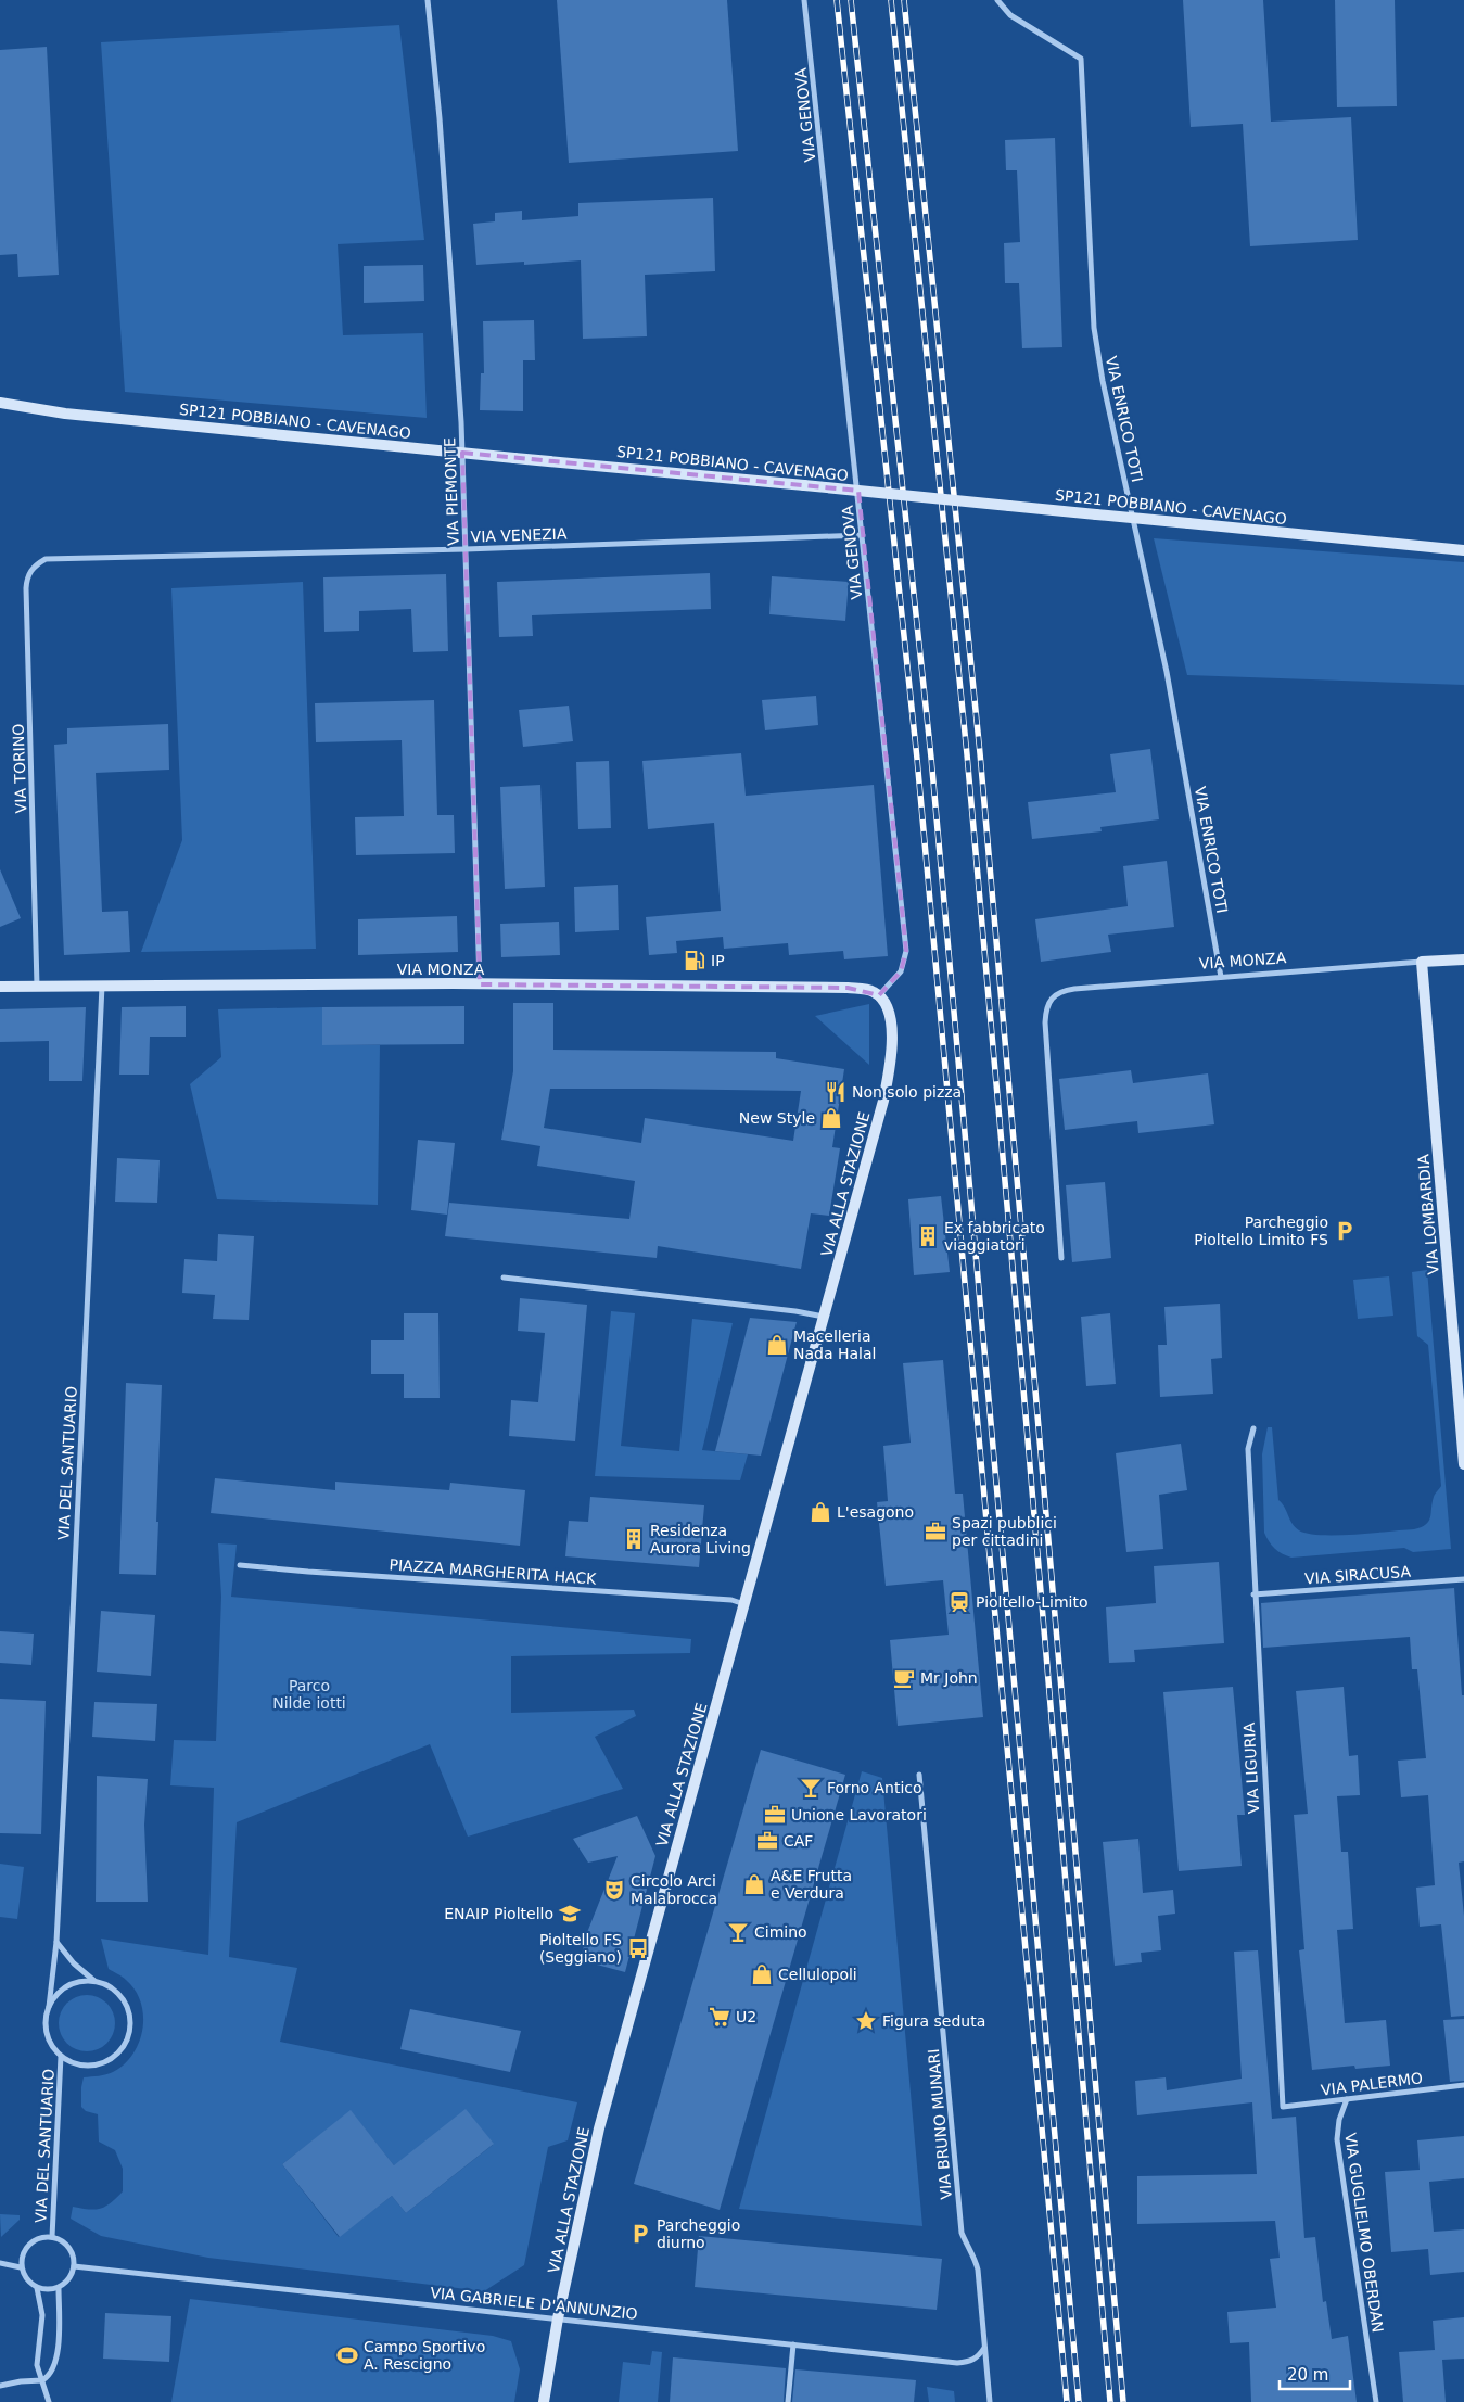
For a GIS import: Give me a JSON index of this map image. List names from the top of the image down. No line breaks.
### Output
{"streets":{"street":["VIA GENOVA","VIA ENRICO TOTI","SP121 POBBIANO - CAVENAGO","VIA PIEMONTE","VIA VENEZIA","VIA TORINO","VIA MONZA","VIA ALLA STAZIONE","VIA LOMBARDIA","VIA DEL SANTUARIO","PIAZZA MARGHERITA HACK","VIA SIRACUSA","VIA LIGURIA","VIA PALERMO","VIA BRUNO MUNARI","VIA GUGLIELMO OBERDAN","VIA GABRIELE D'ANNUNZIO"]},"crossings":[["VIA GENOVA","VIA VENEZIA"],["VIA GENOVA","VIA MONZA"],["VIA GENOVA","VIA ALLA STAZIONE"],["VIA ENRICO TOTI","VIA MONZA"],["VIA PIEMONTE","VIA VENEZIA"],["VIA PIEMONTE","VIA MONZA"],["VIA VENEZIA","VIA TORINO"],["VIA TORINO","VIA MONZA"],["VIA MONZA","VIA ALLA STAZIONE"],["VIA MONZA","VIA LOMBARDIA"],["VIA MONZA","VIA DEL SANTUARIO"],["VIA ALLA STAZIONE","PIAZZA MARGHERITA HACK"],["VIA ALLA STAZIONE","VIA GABRIELE D'ANNUNZIO"],["VIA DEL SANTUARIO","VIA GABRIELE D'ANNUNZIO"],["VIA SIRACUSA","VIA LIGURIA"],["VIA LIGURIA","VIA PALERMO"],["VIA PALERMO","VIA GUGLIELMO OBERDAN"],["VIA BRUNO MUNARI","VIA GABRIELE D'ANNUNZIO"]],"parks":["Parco Nilde iotti"],"places":{"fuel station":["IP"],"restaurant":["Non solo pizza"],"shop":["New Style","Macelleria Nada Halal","L'esagono","A&E Frutta e Verdura","Cellulopoli"],"parking":["Parcheggio Pioltello Limito FS","Parcheggio diurno"],"building":["Ex fabbricato viaggiatori","Residenza Aurora Living"],"office":["Spazi pubblici per cittadini","Unione Lavoratori","CAF"],"station":["Pioltello-Limito"],"cafe":["Mr John"],"bar":["Forno Antico","Cimino"],"theatre":["Circolo Arci Malabrocca"],"school or university":["ENAIP Pioltello"],"bus stop":["Pioltello FS (Seggiano)"],"supermarket":["U2"],"place":["Figura seduta"],"sports":["Campo Sportivo A. Rescigno"]},"scale_bar":"20 m"}
